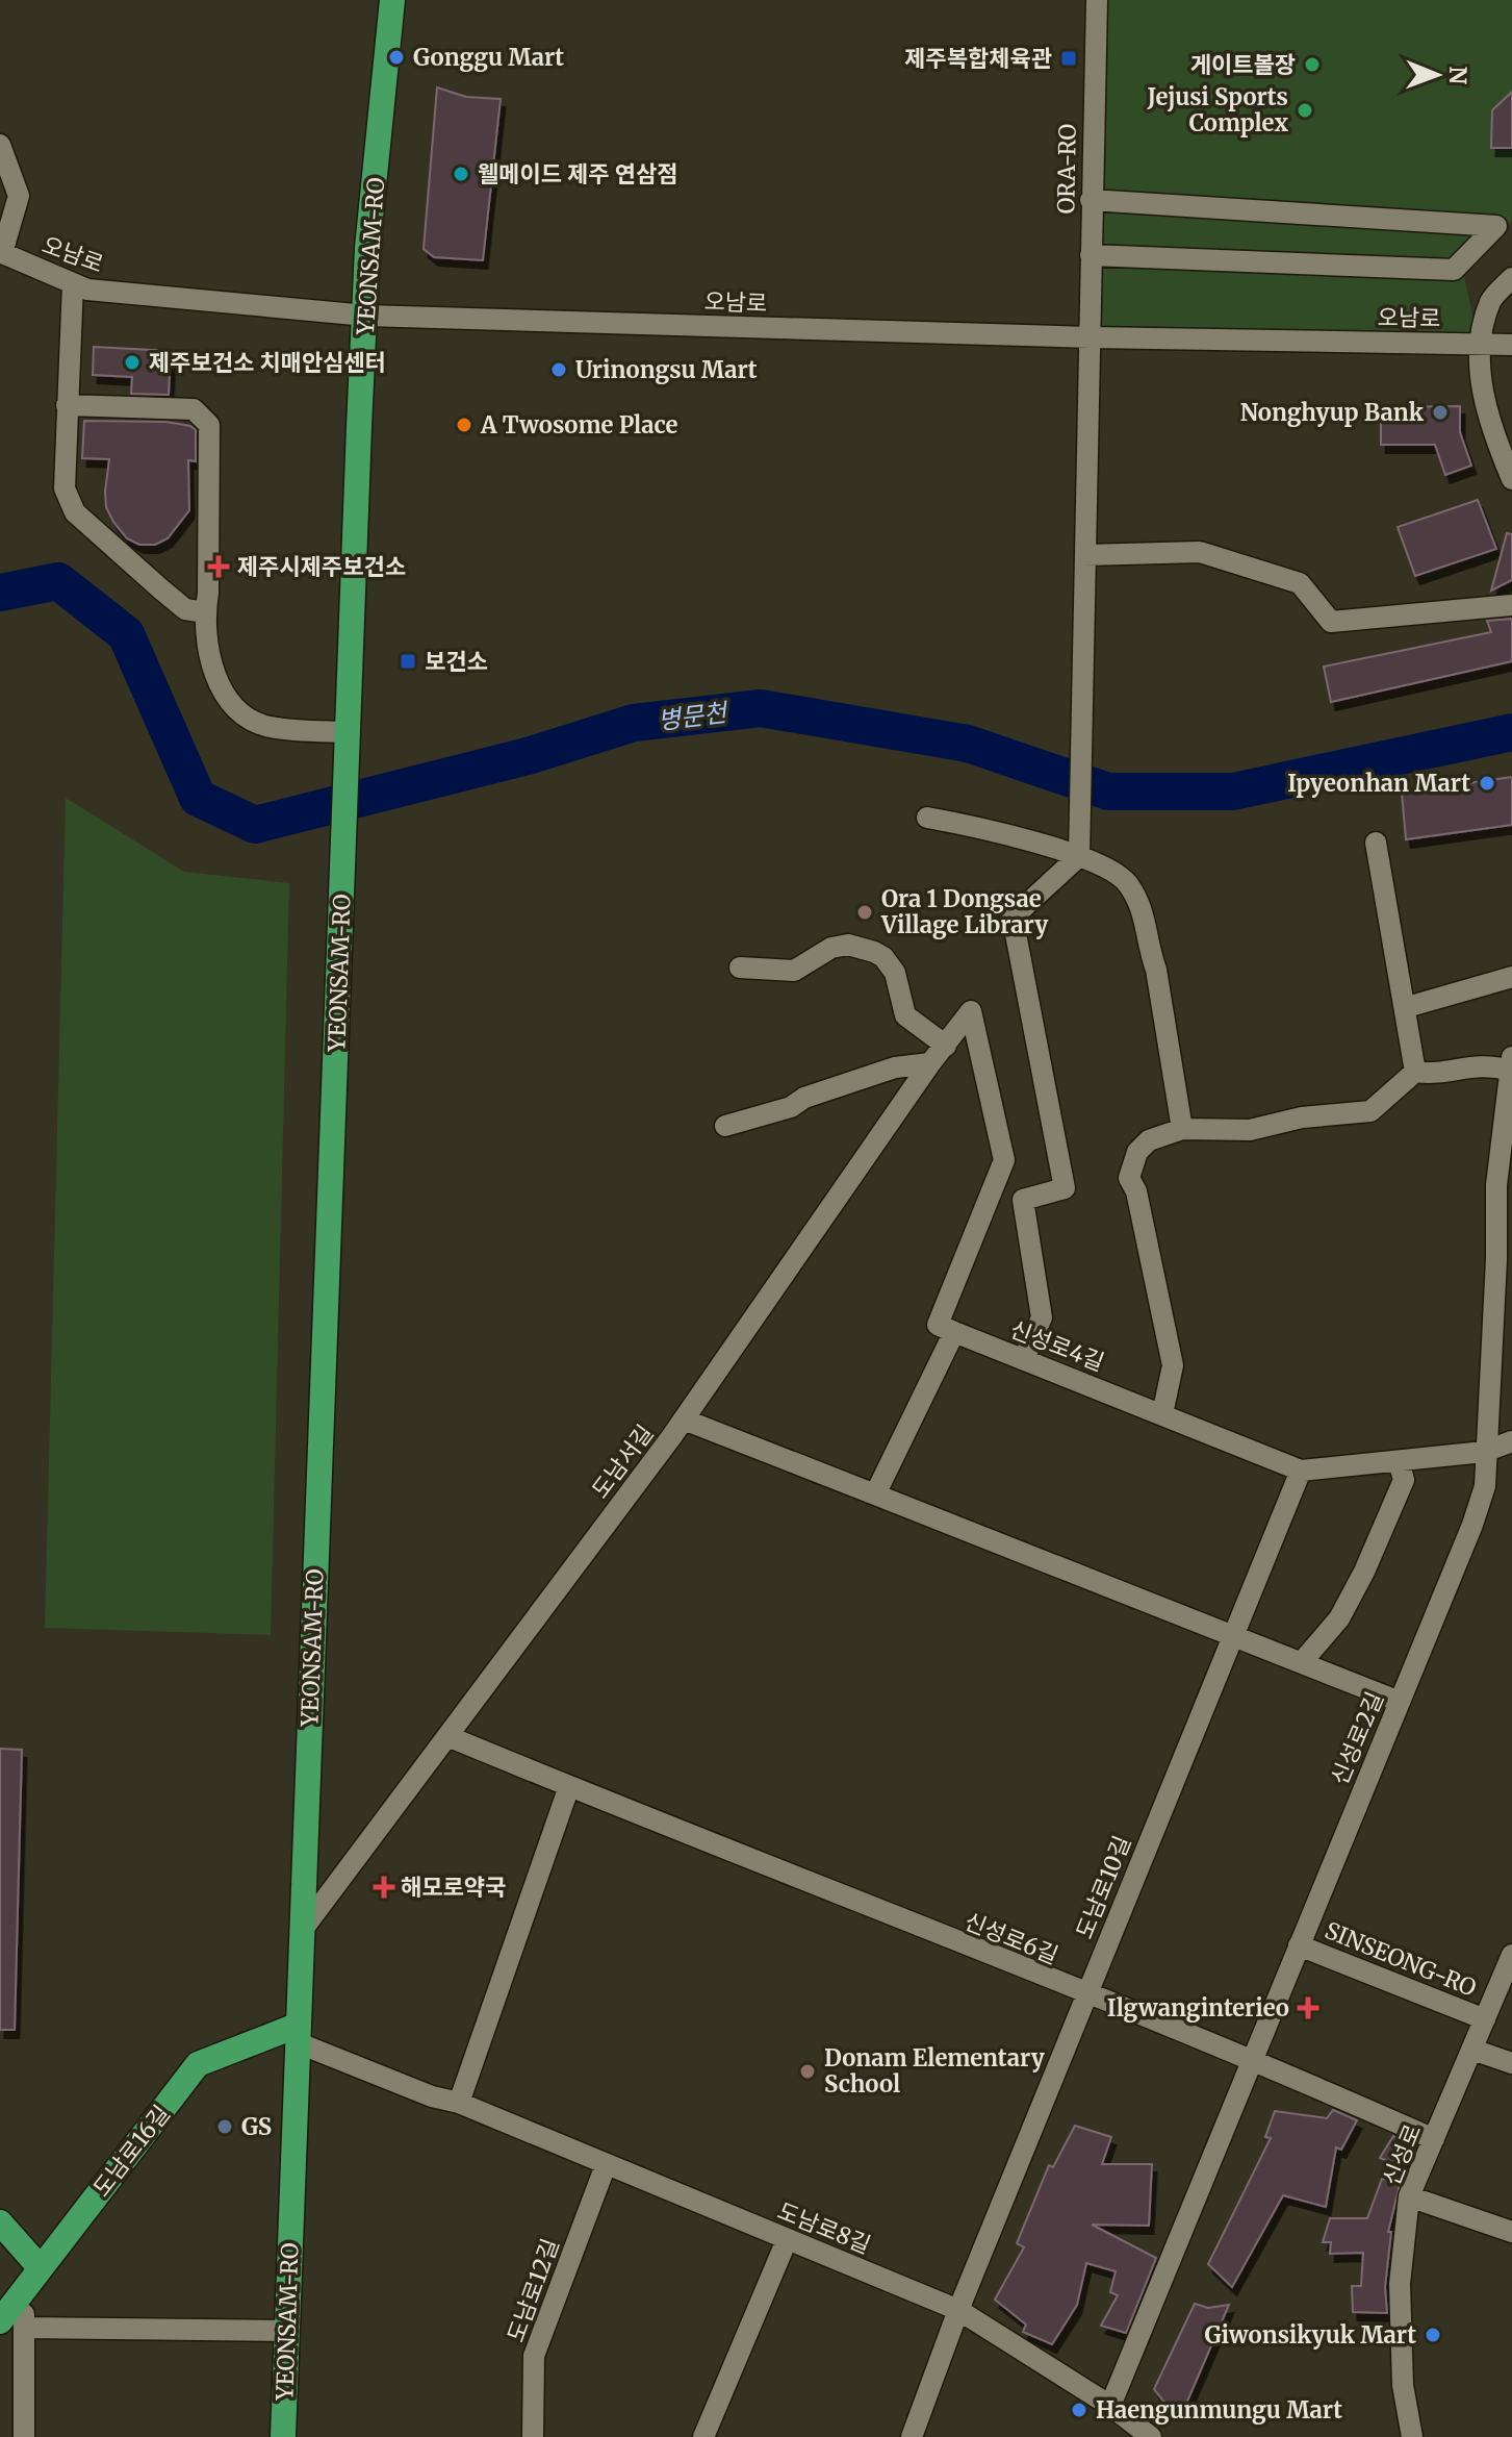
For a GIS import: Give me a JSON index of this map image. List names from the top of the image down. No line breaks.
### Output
{"streets":{"main road":["YEONSAM-RO","도남로16길"],"street":["ORA-RO","오남로","신성로4길","도남서길","신성로2길","도남로10길","신성로6길","SINSEONG-RO","신성로","도남로8길","도남로12길"]},"crossings":[["ORA-RO","오남로"],["오남로","YEONSAM-RO"],["YEONSAM-RO","도남서길"],["YEONSAM-RO","도남로16길"],["YEONSAM-RO","도남로8길"],["신성로4길","도남서길"],["신성로4길","신성로2길"],["신성로4길","도남로10길"],["도남서길","신성로6길"],["신성로2길","신성로6길"],["신성로2길","SINSEONG-RO"],["신성로2길","도남로8길"],["도남로10길","신성로6길"],["도남로10길","도남로8길"],["신성로6길","신성로"],["SINSEONG-RO","신성로"],["도남로16길","도남로8길"],["도남로8길","도남로12길"]],"water":["병문천"],"places":{"other":["Gonggu Mart","게이트볼장","Jejusi Sports Complex","웰메이드 제주 연삼점","제주보건소 치매안심센터","Urinongsu Mart","Nonghyup Bank","A Twosome Place","Ipyeonhan Mart","Ora 1 Dongsae Village Library","Donam Elementary School","GS","Giwonsikyuk Mart","Haengunmungu Mart"],"transit":["제주복합체육관","보건소"],"health":["제주시제주보건소","해모로약국","Ilgwanginterieo"]},"north":"right"}
